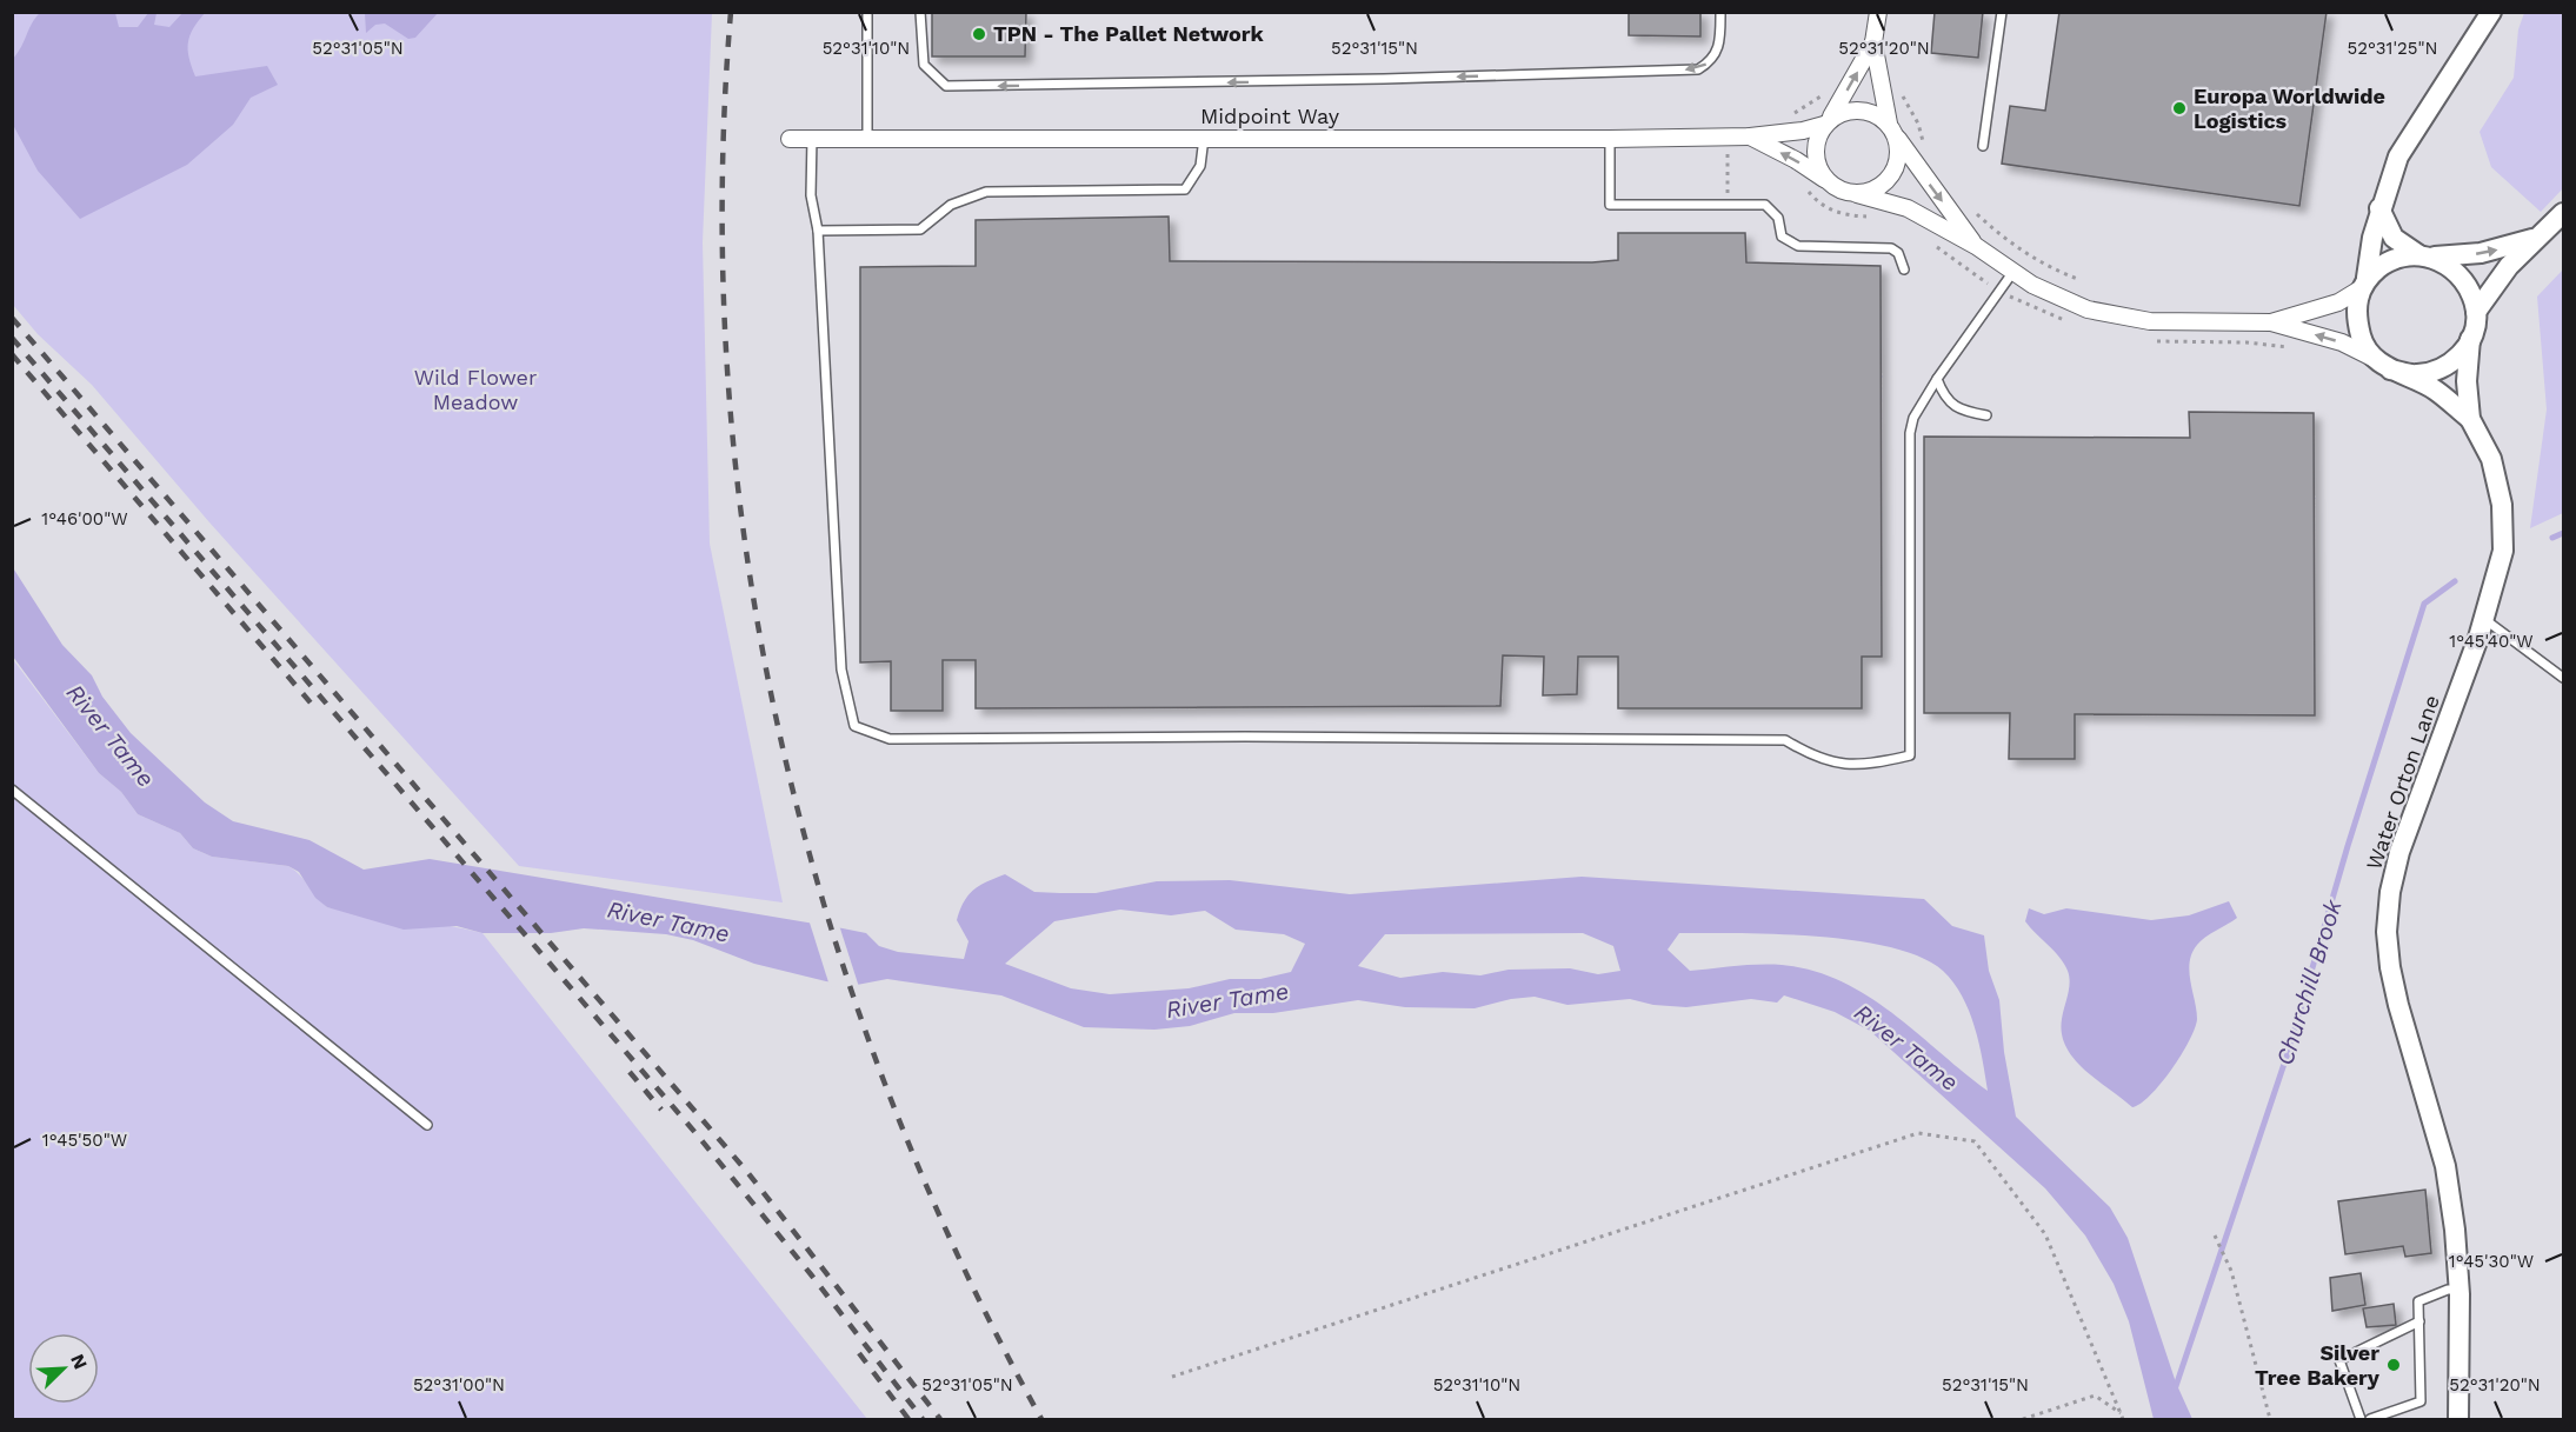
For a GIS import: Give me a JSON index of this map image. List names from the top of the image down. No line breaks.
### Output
{"streets":{"street":["Midpoint Way","Water Orton Lane"]},"water":["River Tame","Churchill Brook"],"parks":["Wild Flower Meadow"],"places":["TPN - The Pallet Network","Europa Worldwide Logistics","Silver Tree Bakery"],"north":"top right","coordinates":["52°31'05\"N","52°31'10\"N","52°31'15\"N","52°31'25\"N","52°31'20\"N","1°46'00\"W","1°45'40\"W","1°45'50\"W","1°45'30\"W","52°31'00\"N"]}
